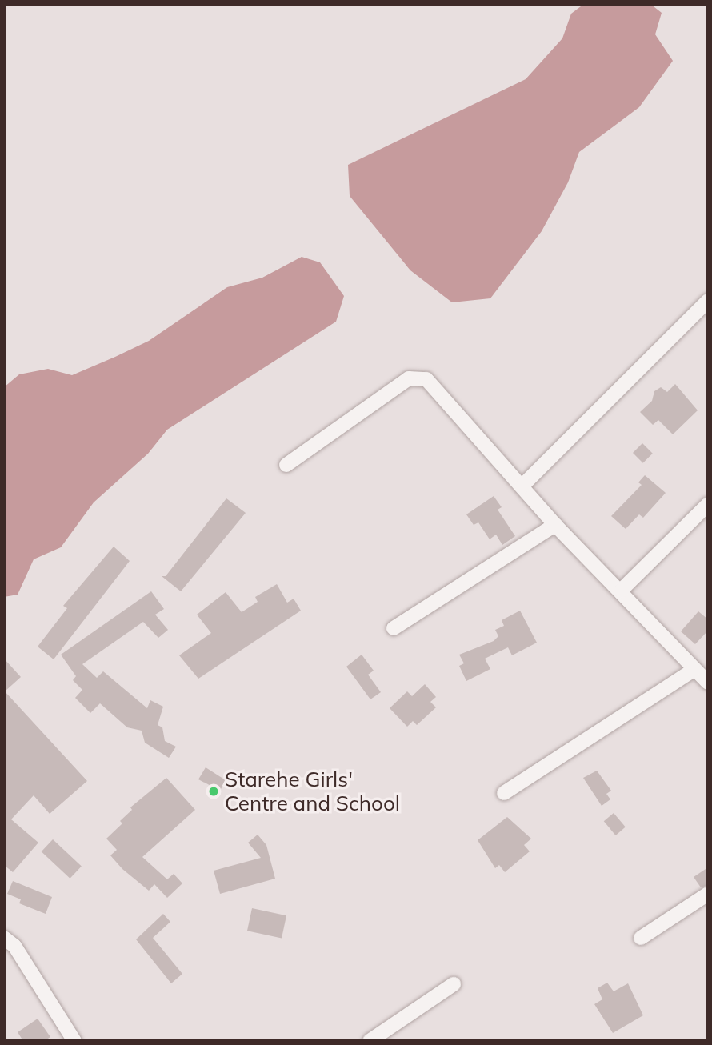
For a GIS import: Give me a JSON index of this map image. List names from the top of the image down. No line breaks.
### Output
{"places":["Starehe Girls' Centre and School"]}
